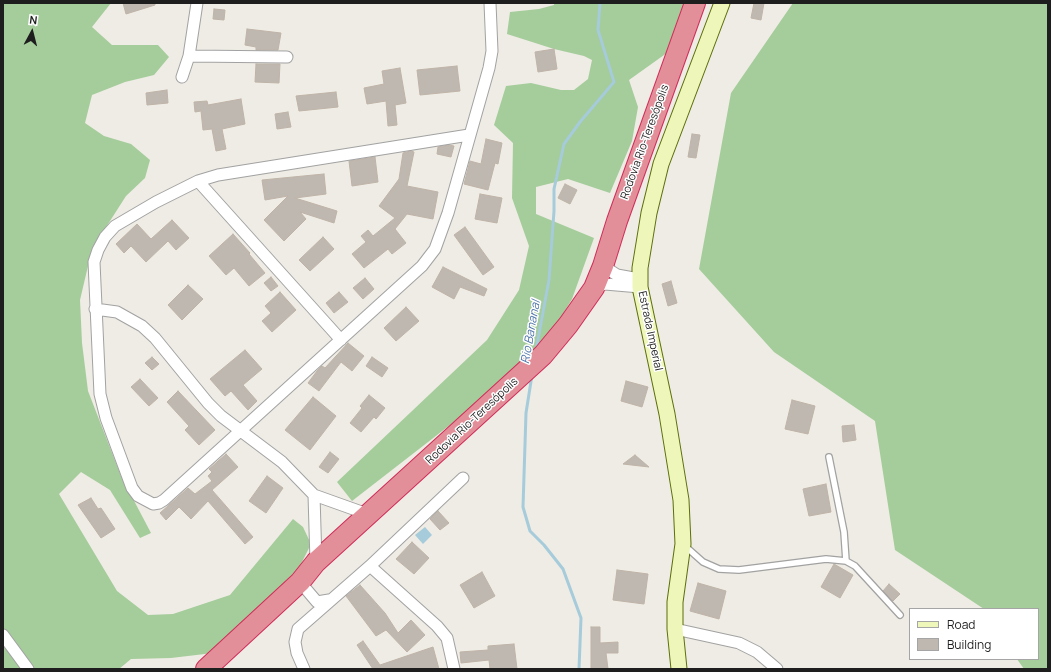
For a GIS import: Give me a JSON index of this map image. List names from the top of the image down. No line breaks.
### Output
{"streets":{"highway":["Rodovia Rio-Teresópolis"],"street":["Estrada Imperial"]},"water":["Rio Bananal"],"legend":["Road","Building"],"north":"top"}
